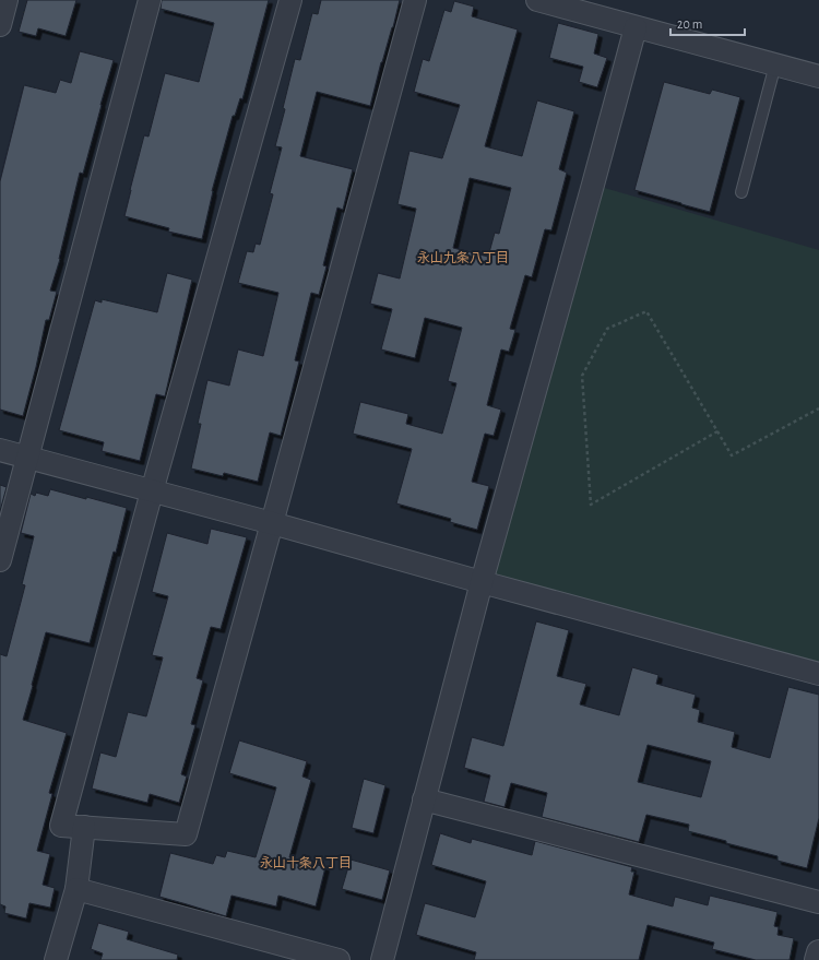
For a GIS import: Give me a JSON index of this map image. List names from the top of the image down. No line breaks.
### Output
{"districts":["永山九条八丁目","永山十条八丁目"],"scale_bar":"20 m"}
